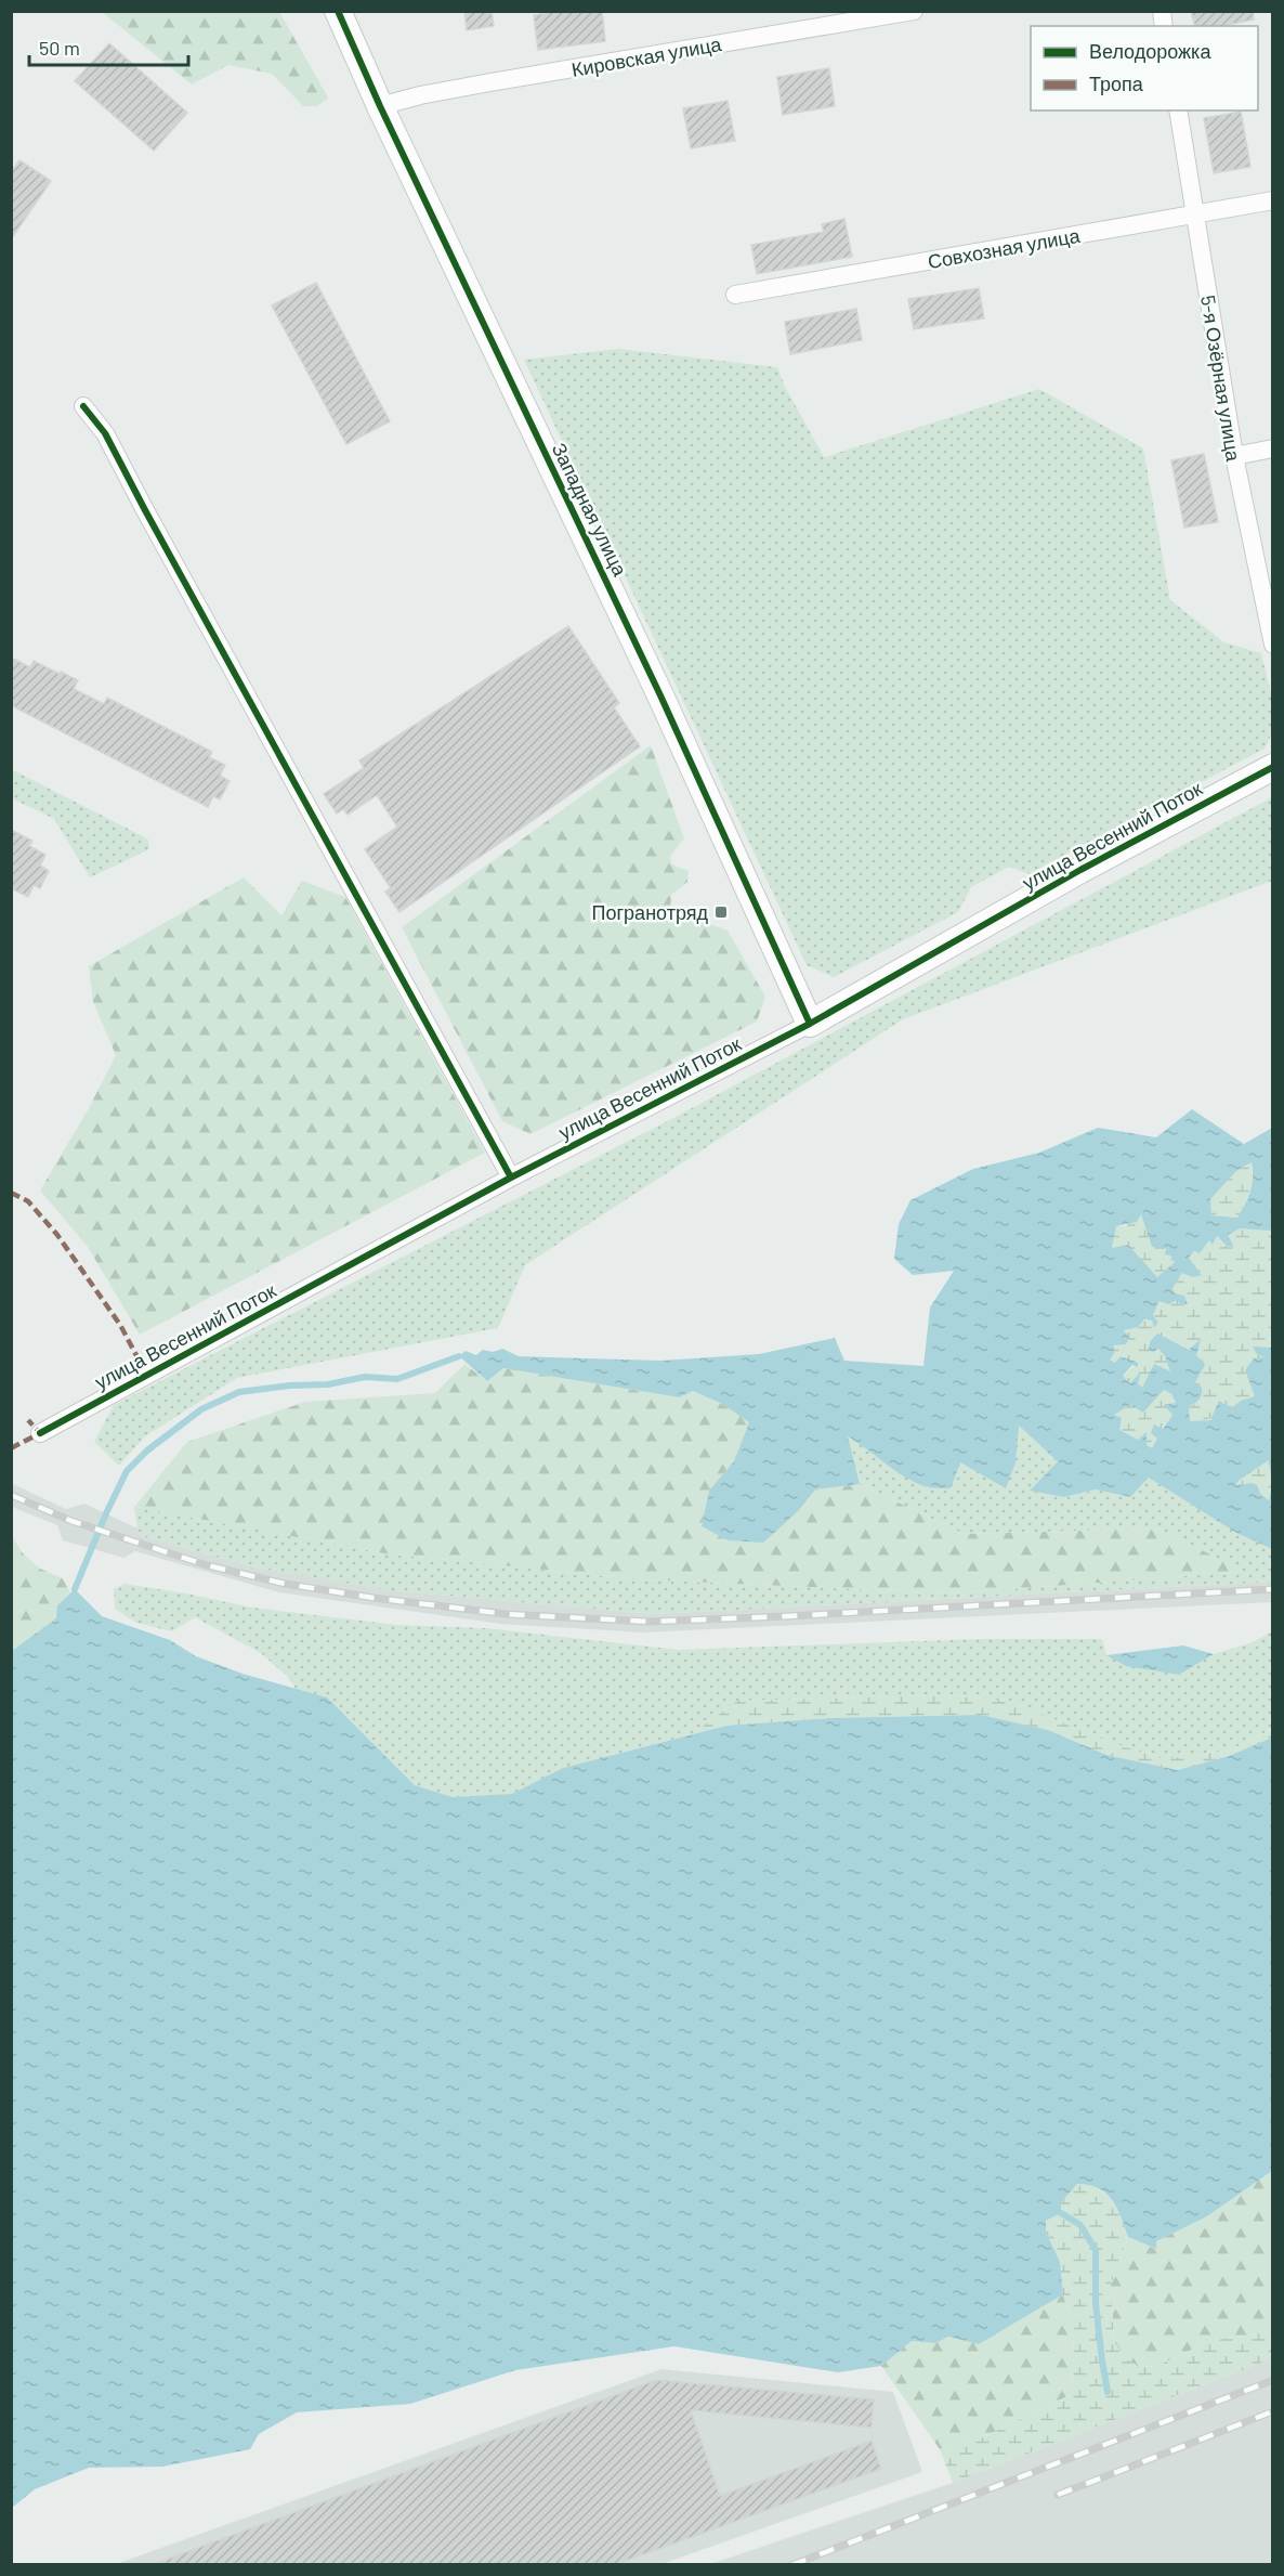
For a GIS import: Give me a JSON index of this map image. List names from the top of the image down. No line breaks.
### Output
{"streets":{"street":["Кировская улица","Совхозная улица","5-я Озёрная улица","Западная улица","улица Весенний Поток"]},"crossings":[["Кировская улица","Западная улица"],["Совхозная улица","5-я Озёрная улица"],["Западная улица","улица Весенний Поток"]],"places":{"transit":["Погранотряд"]},"legend":["Велодорожка","Тропа"],"scale_bar":"50 m"}
